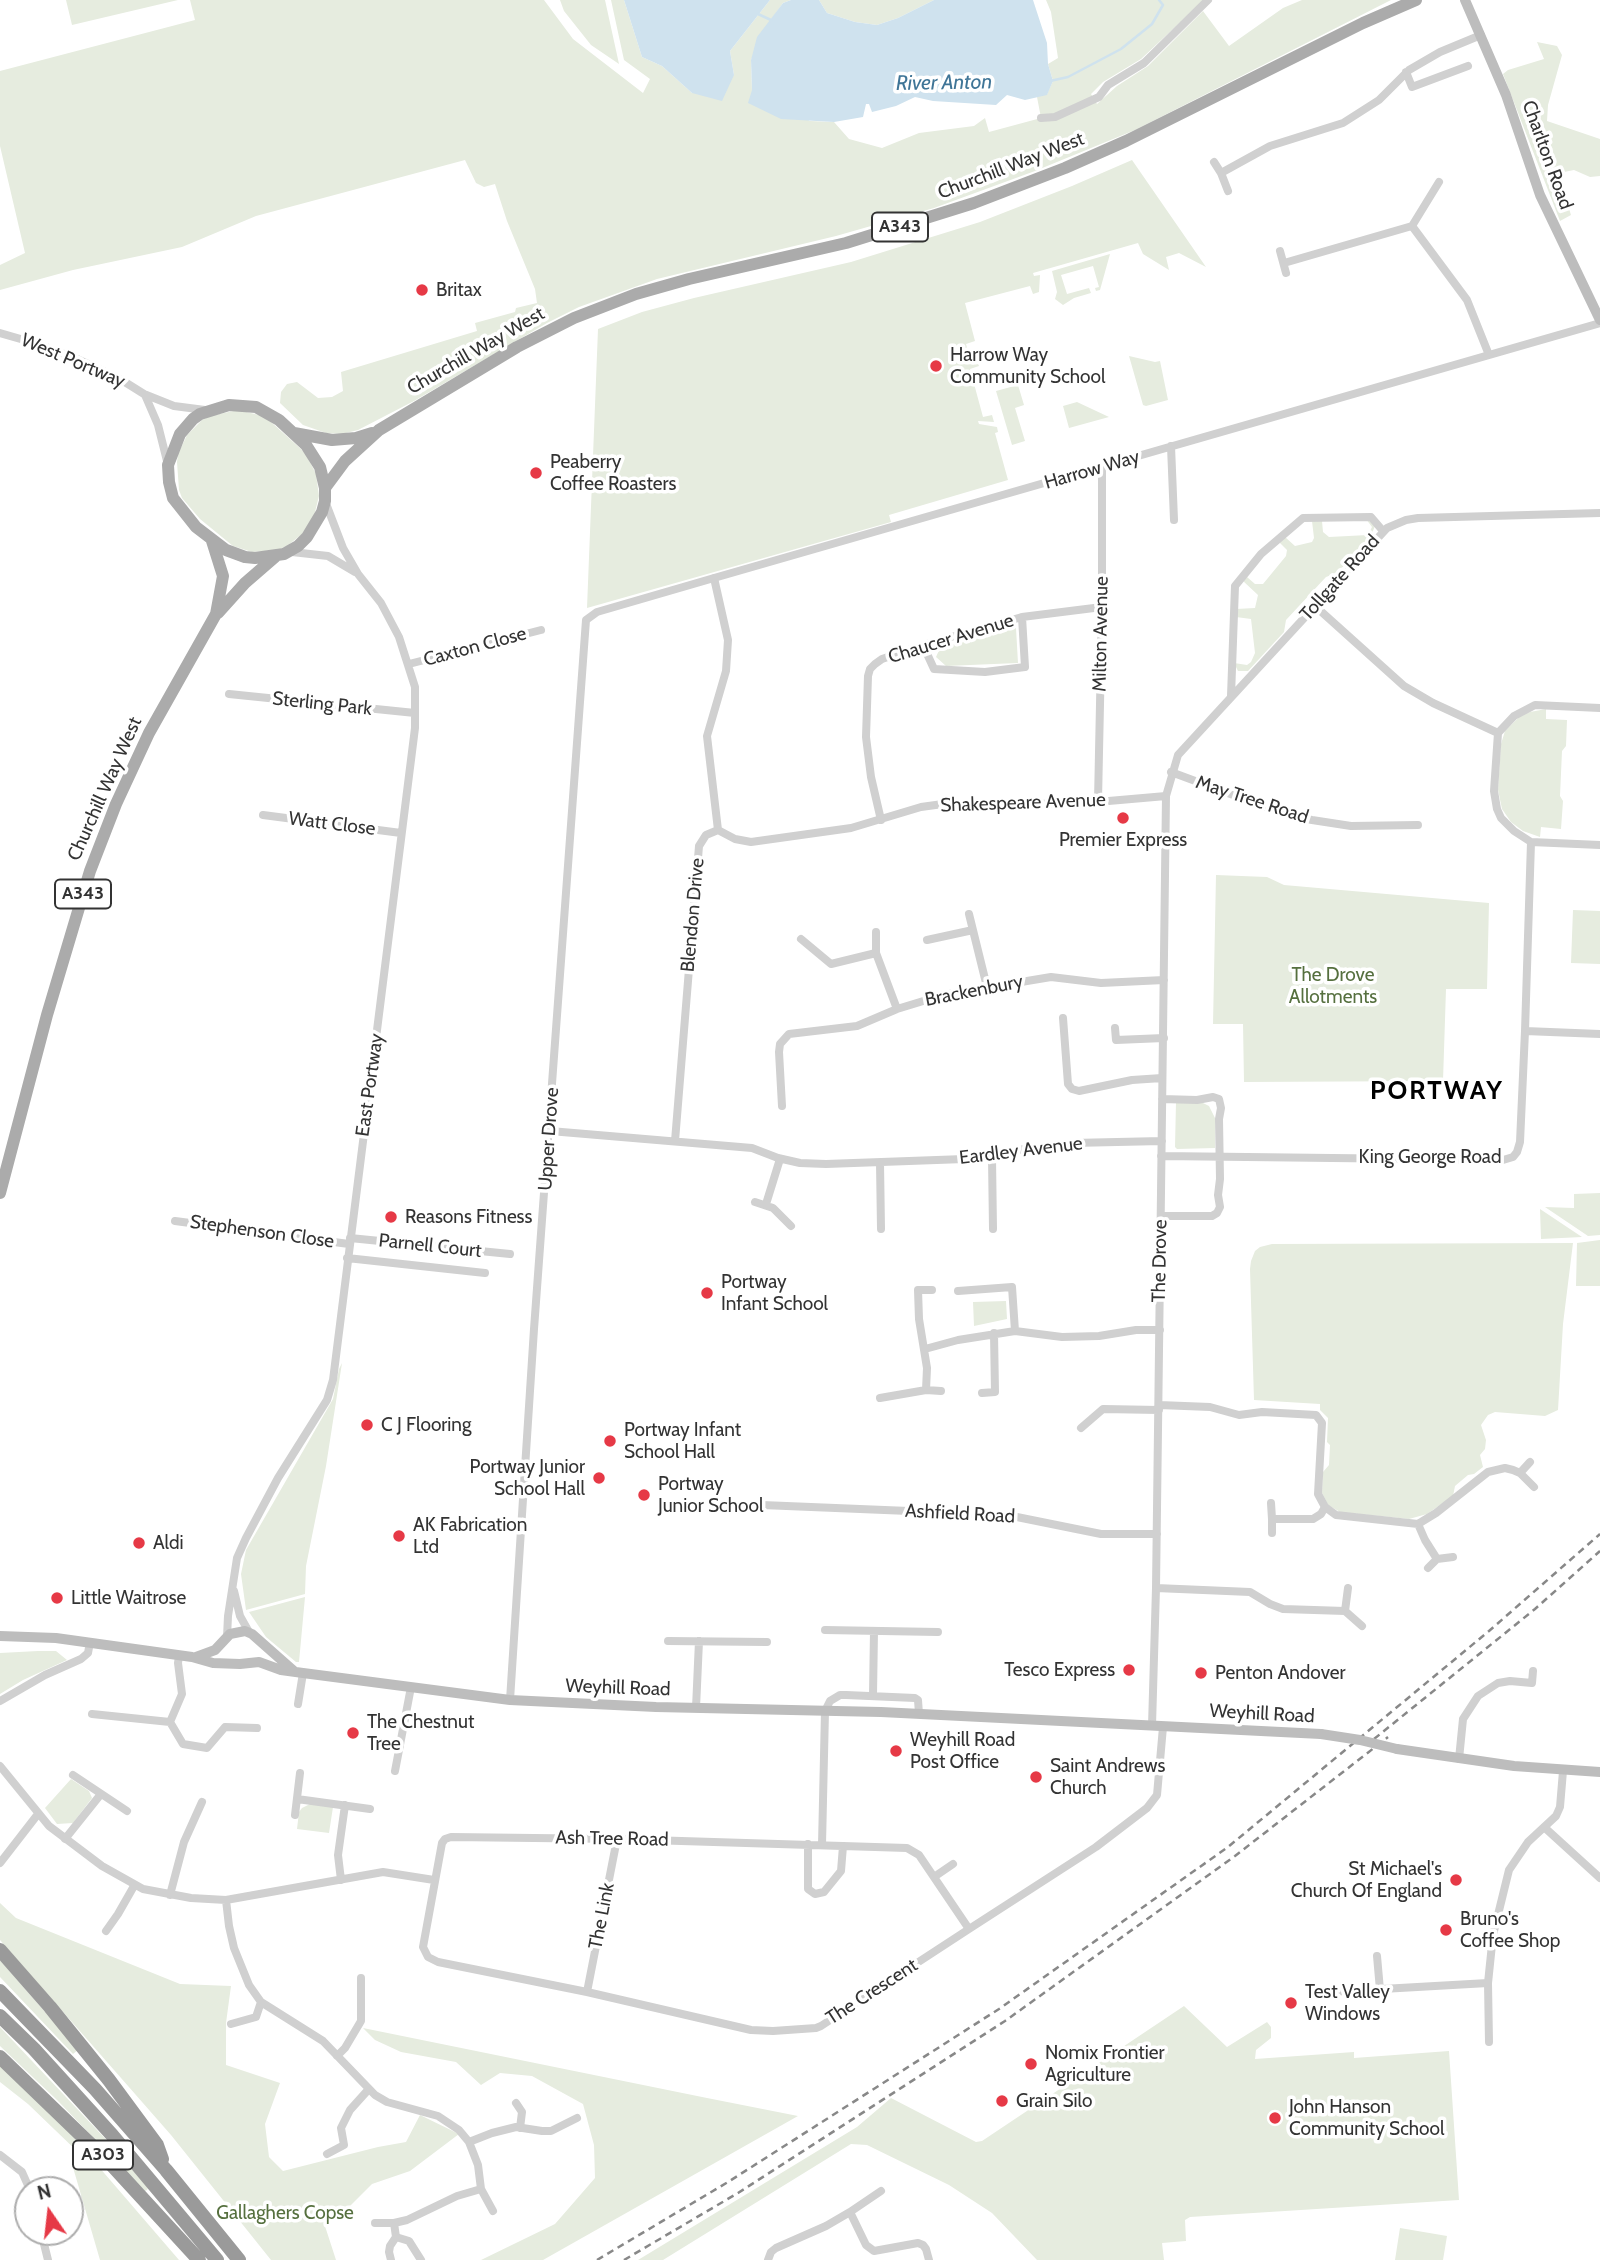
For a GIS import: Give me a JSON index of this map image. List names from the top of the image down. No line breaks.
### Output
{"streets":{"highway":["A303"],"main road":["Charlton Road","Churchill Way West","A343","Weyhill Road"],"street":["West Portway","Harrow Way","Tollgate Road","Milton Avenue","Chaucer Avenue","Caxton Close","Sterling Park","May Tree Road","Shakespeare Avenue","Watt Close","Blendon Drive","Brackenbury","East Portway","Upper Drove","Eardley Avenue","King George Road","Stephenson Close","Parnell Court","The Drove","Ashfield Road","Ash Tree Road","The Link","The Crescent"]},"crossings":[["Charlton Road","Harrow Way"],["Churchill Way West","West Portway"],["Harrow Way","Milton Avenue"],["Harrow Way","Upper Drove"],["Tollgate Road","May Tree Road"],["Tollgate Road","Shakespeare Avenue"],["Tollgate Road","The Drove"],["Milton Avenue","Chaucer Avenue"],["Milton Avenue","Shakespeare Avenue"],["Chaucer Avenue","Shakespeare Avenue"],["Caxton Close","East Portway"],["Sterling Park","East Portway"],["Shakespeare Avenue","Blendon Drive"],["Shakespeare Avenue","The Drove"],["Watt Close","East Portway"],["Blendon Drive","Eardley Avenue"],["Brackenbury","The Drove"],["East Portway","Stephenson Close"],["East Portway","Parnell Court"],["East Portway","Weyhill Road"],["Upper Drove","Eardley Avenue"],["Upper Drove","Weyhill Road"],["Eardley Avenue","The Drove"],["King George Road","The Drove"],["Stephenson Close","Parnell Court"],["The Drove","Ashfield Road"],["The Drove","Weyhill Road"],["The Drove","The Crescent"],["Weyhill Road","The Crescent"],["Ash Tree Road","The Link"],["Ash Tree Road","The Crescent"],["The Link","The Crescent"]],"districts":["PORTWAY"],"water":["River Anton"],"parks":["The Drove Allotments","Gallaghers Copse"],"places":["Britax","Harrow Way Community School","Peaberry Coffee Roasters","Premier Express","Reasons Fitness","Portway Infant School","C J Flooring","Portway Infant School Hall","Portway Junior School Hall","Portway Junior School","AK Fabrication Ltd","Aldi","Little Waitrose","Tesco Express","Penton Andover","The Chestnut Tree","Weyhill Road Post Office","Saint Andrews Church","St Michael's Church Of England","Bruno's Coffee Shop","Test Valley Windows","Nomix Frontier Agriculture","Grain Silo","John Hanson Community School"],"north":"top"}
